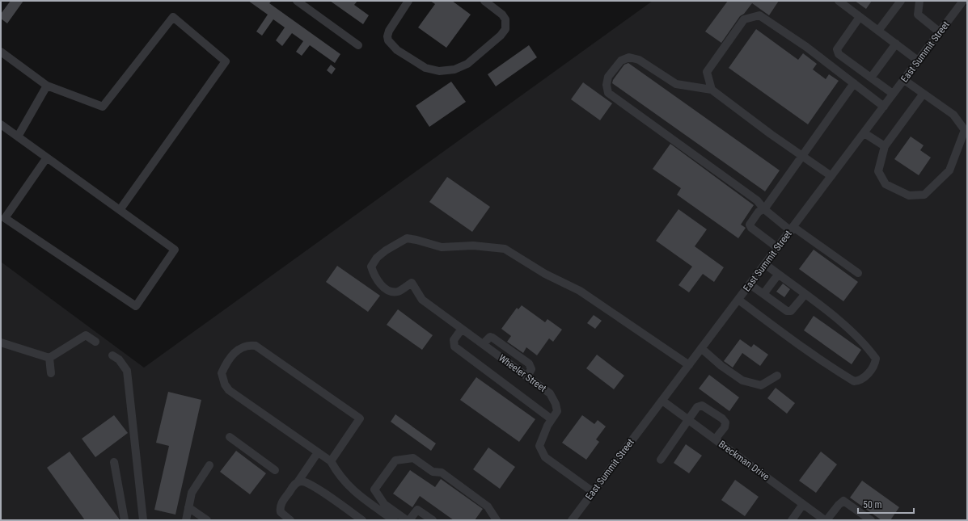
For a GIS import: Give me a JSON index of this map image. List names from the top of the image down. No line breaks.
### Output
{"streets":{"street":["East Summit Street","Wheeler Street","Breckman Drive"]},"crossings":[["East Summit Street","Wheeler Street"],["East Summit Street","Breckman Drive"]],"scale_bar":"50 m"}
